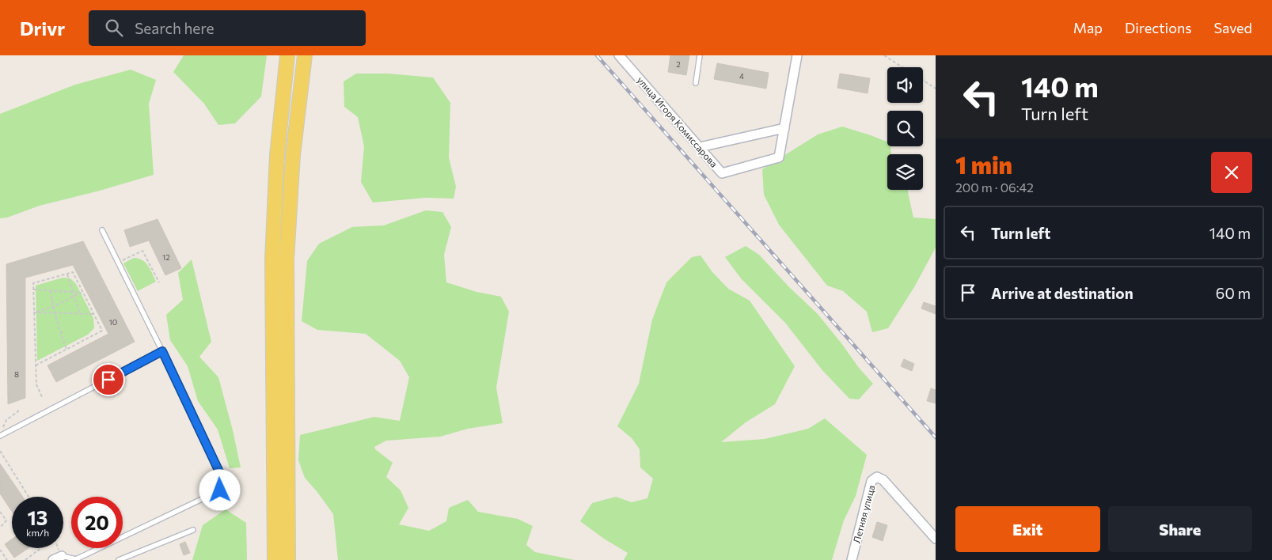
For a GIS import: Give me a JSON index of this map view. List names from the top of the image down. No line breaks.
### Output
{"streets":{"street":["улица Игоря Комиссарова","Летняя улица"]},"house_numbers":["2","4","12","10","8"],"page":{"header":"Drivr","search":"Search here","nav":["Map","Directions","Saved"],"turn":["140 m","Turn left"],"heading":["1 min","200 m · 06:42"],"list":[{"name":"Turn left","value":"140 m"},{"name":"Arrive at destination","value":"60 m"}],"speed":"13 km/h","limit":"20","buttons":["Exit","Share"]}}
